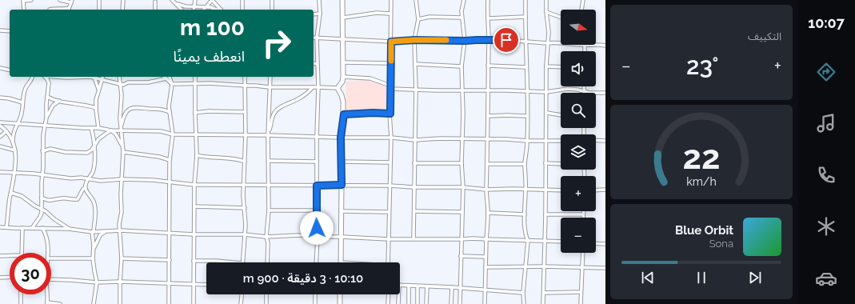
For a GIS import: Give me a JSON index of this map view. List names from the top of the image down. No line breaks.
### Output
{"north":"right","page":{"tabs":"10:07","tile":"التكييف","map_buttons":["+","−"],"turn":["100 m","انعطف يمينًا"],"heat":["−","23°","+"],"song":["Blue Orbit","Sona"],"limit":"30","trip":"10:10 · 3 دقيقة · 900 m","gauge":["22","km/h"]}}
